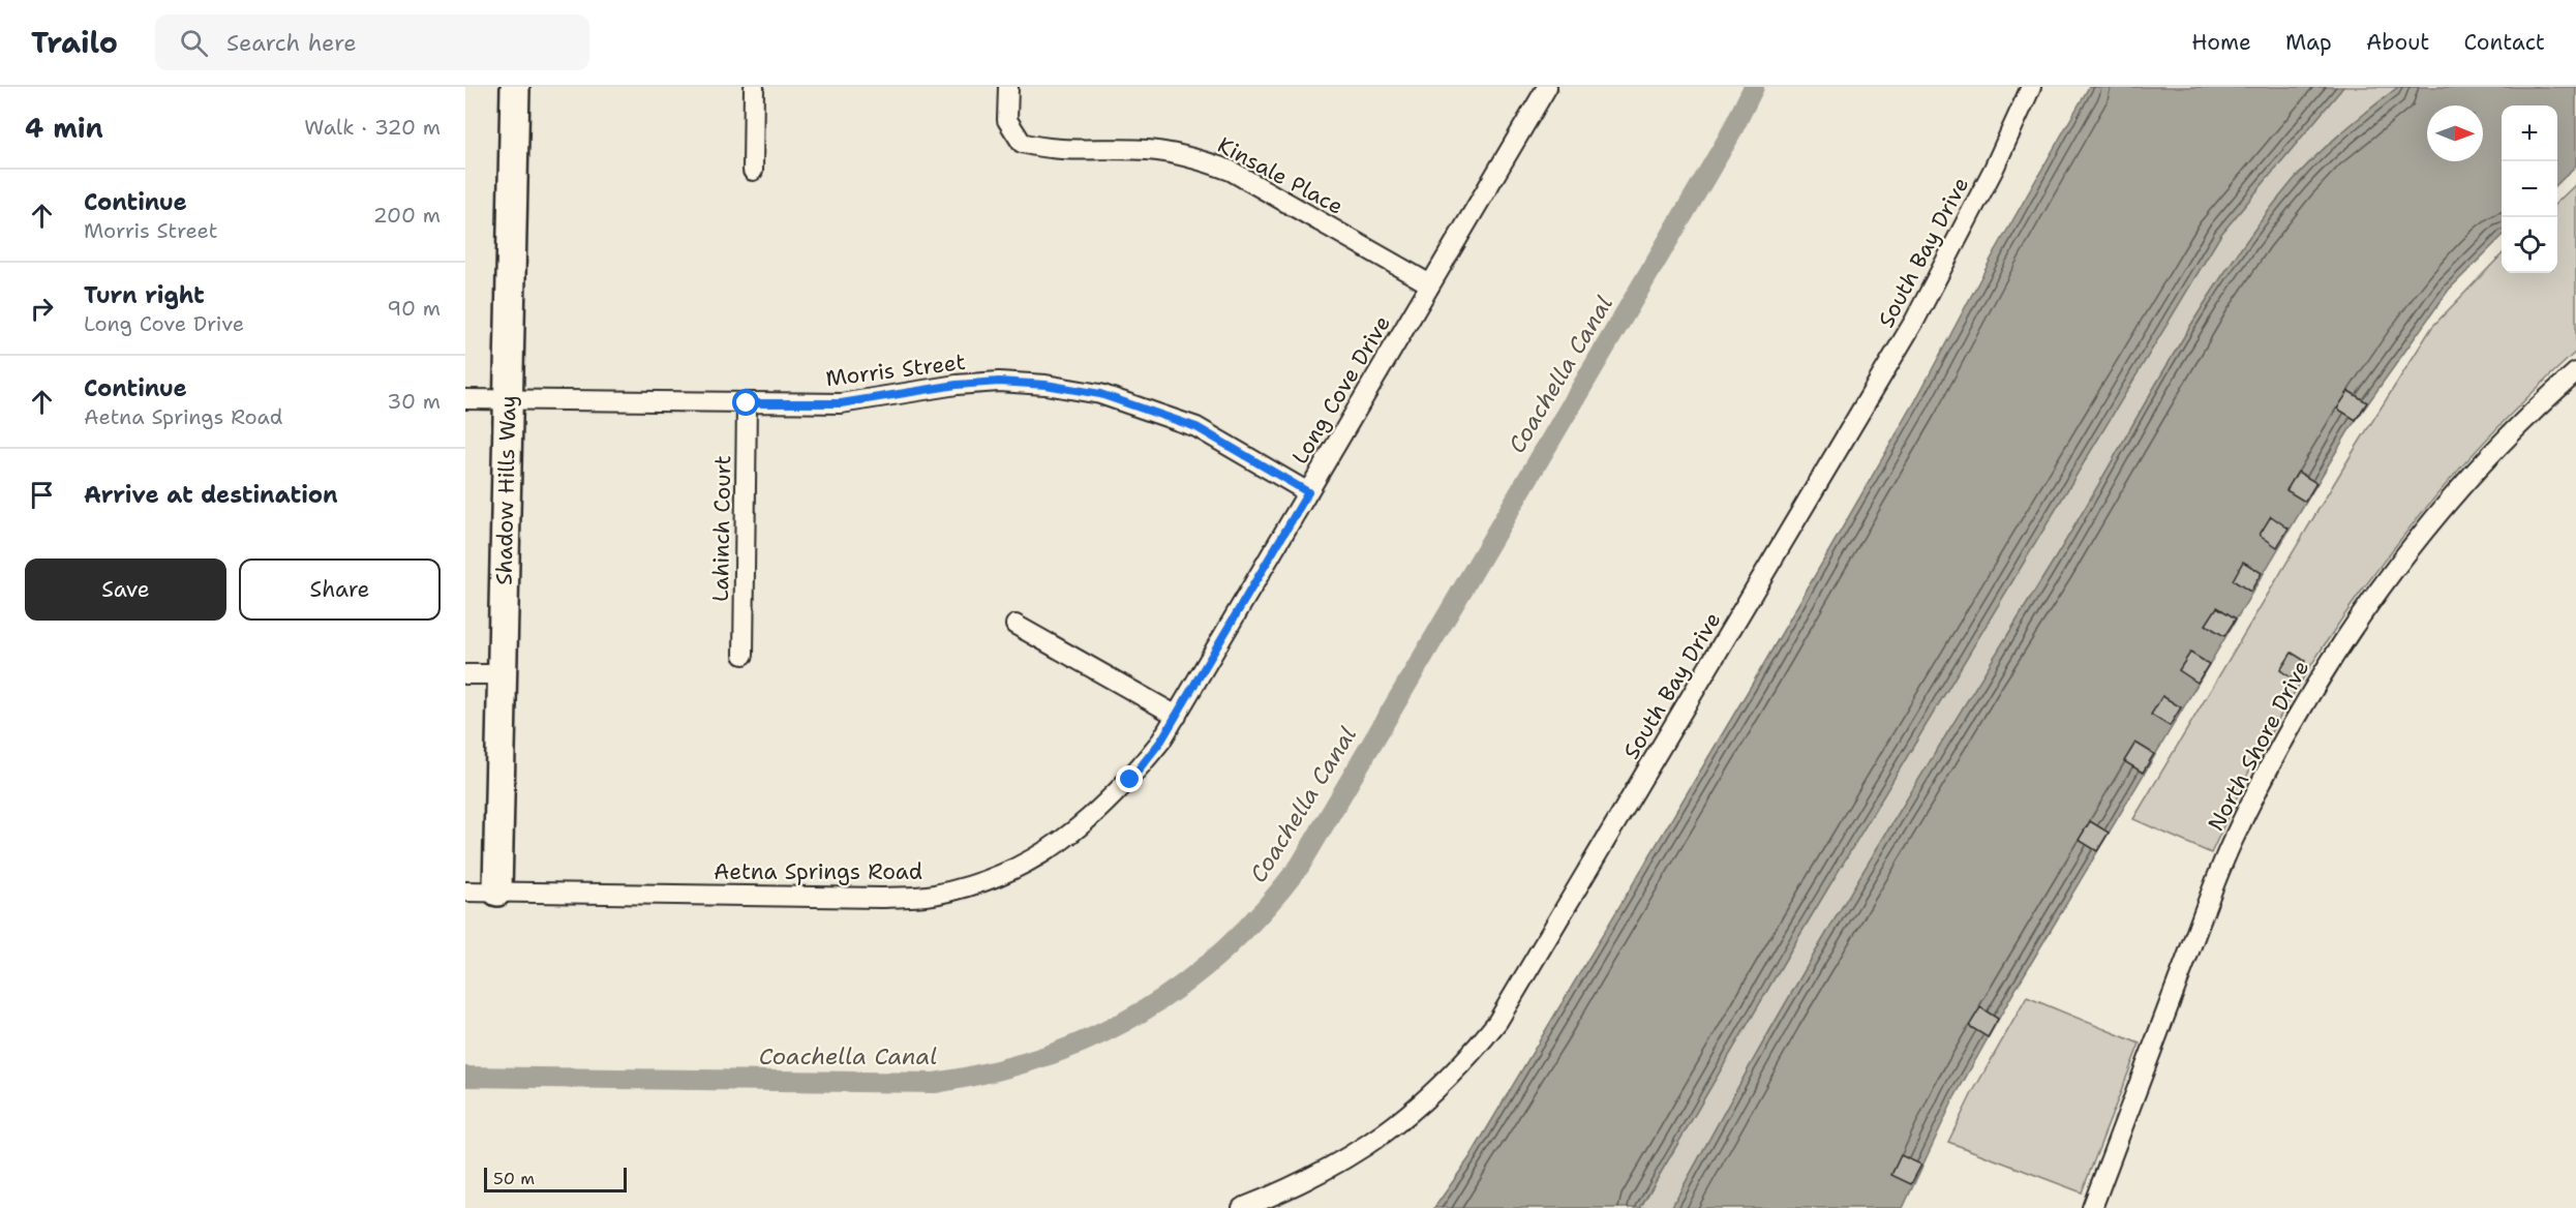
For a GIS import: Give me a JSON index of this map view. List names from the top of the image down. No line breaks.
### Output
{"streets":{"street":["Kinsale Place","South Bay Drive","Morris Street","Long Cove Drive","Shadow Hills Way","Lahinch Court","North Shore Drive","Aetna Springs Road"]},"crossings":[["Kinsale Place","Long Cove Drive"],["Morris Street","Long Cove Drive"],["Morris Street","Shadow Hills Way"],["Morris Street","Lahinch Court"],["Long Cove Drive","Aetna Springs Road"],["Shadow Hills Way","Aetna Springs Road"]],"water":["Coachella Canal"],"scale_bar":"50 m","north":"right","page":{"header":"Trailo","search":"Search here","nav":["Home","Map","About","Contact"],"heading":["4 min","Walk · 320 m"],"map_buttons":["+","−"],"list":[["Continue","Morris Street","200 m"],["Turn right","Long Cove Drive","90 m"],["Continue","Aetna Springs Road","30 m"],"Arrive at destination"],"buttons":["Save","Share"],"scale":"50 m"}}
